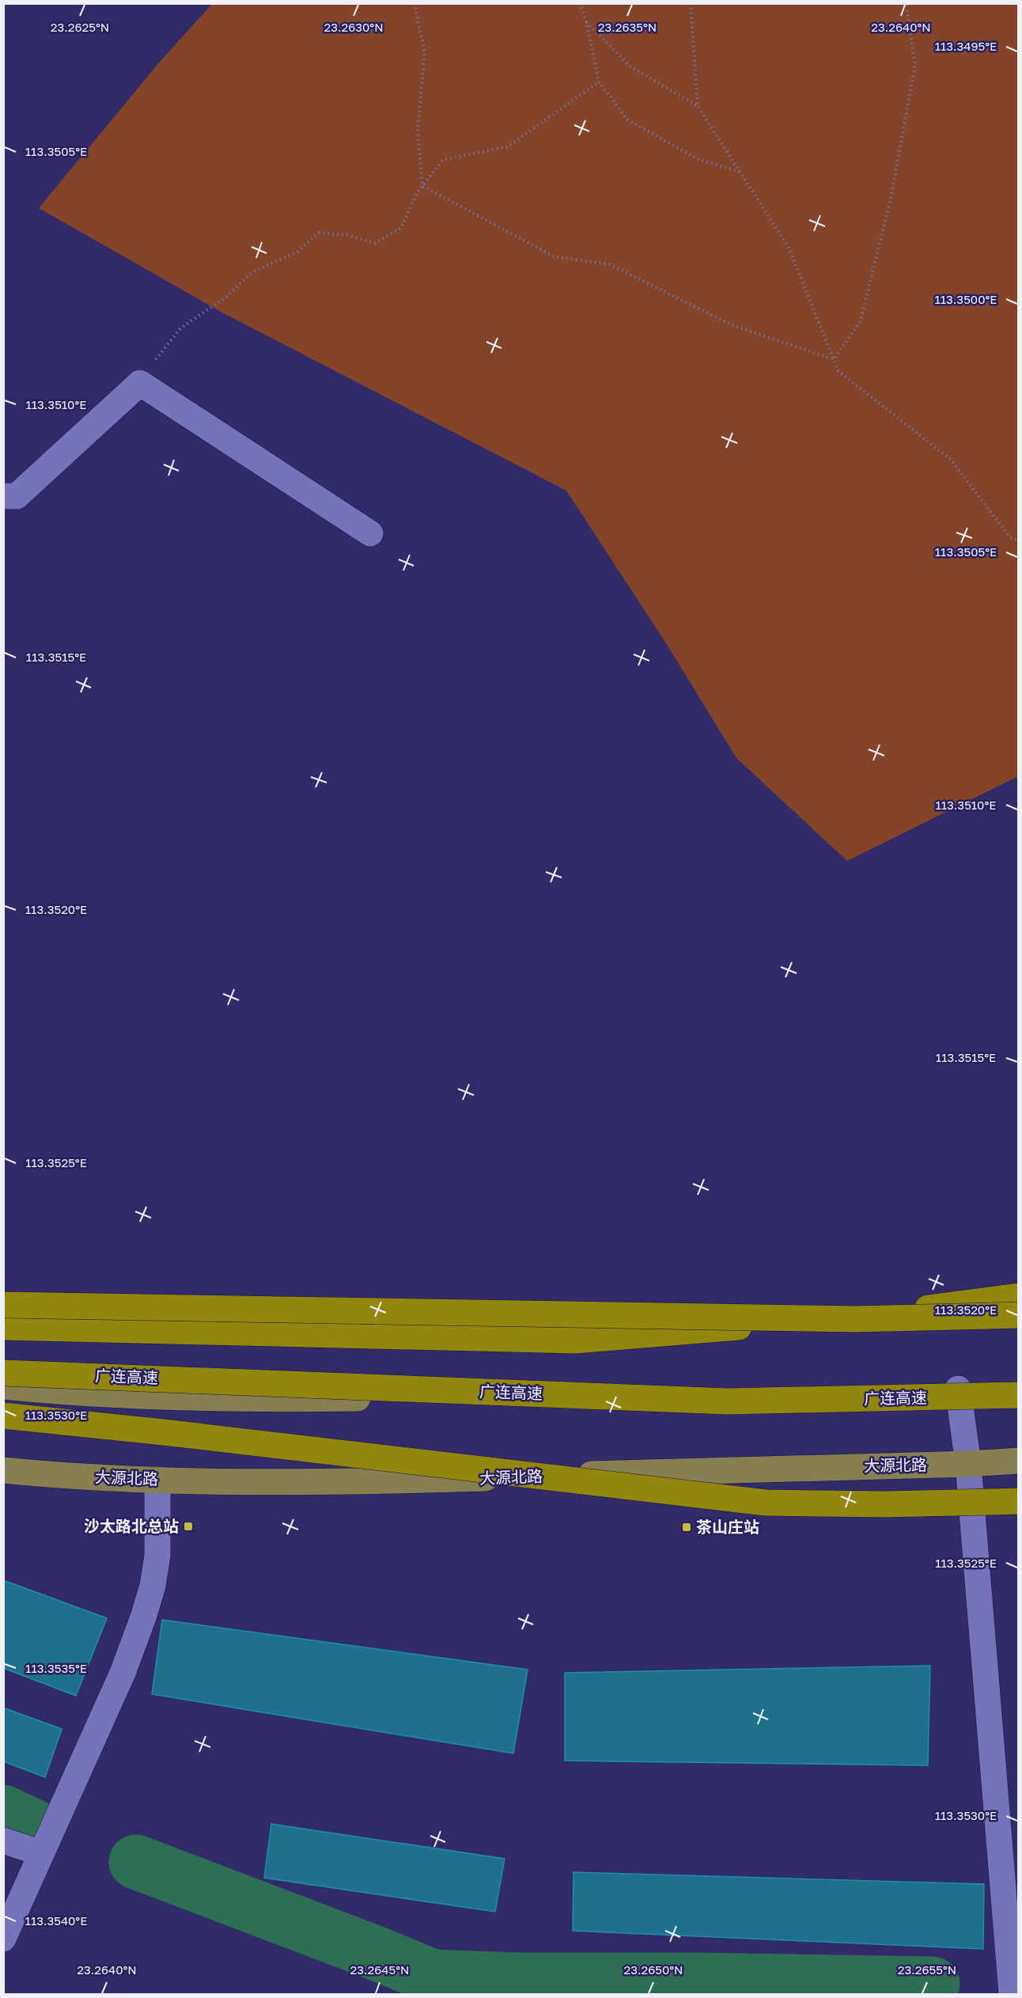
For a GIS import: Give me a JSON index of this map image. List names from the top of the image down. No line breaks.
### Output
{"streets":{"highway":["广连高速"],"main road":["大源北路"]},"places":{"transit":["沙太路北总站","茶山庄站"]},"coordinates":["23.2635°N","23.2625°N","23.2630°N","23.2640°N","113.3495°E","113.3505°E","113.3500°E","113.3510°E","113.3515°E","113.3520°E","113.3525°E","113.3530°E","113.3535°E","113.3540°E","23.2645°N","23.2650°N","23.2655°N"]}
